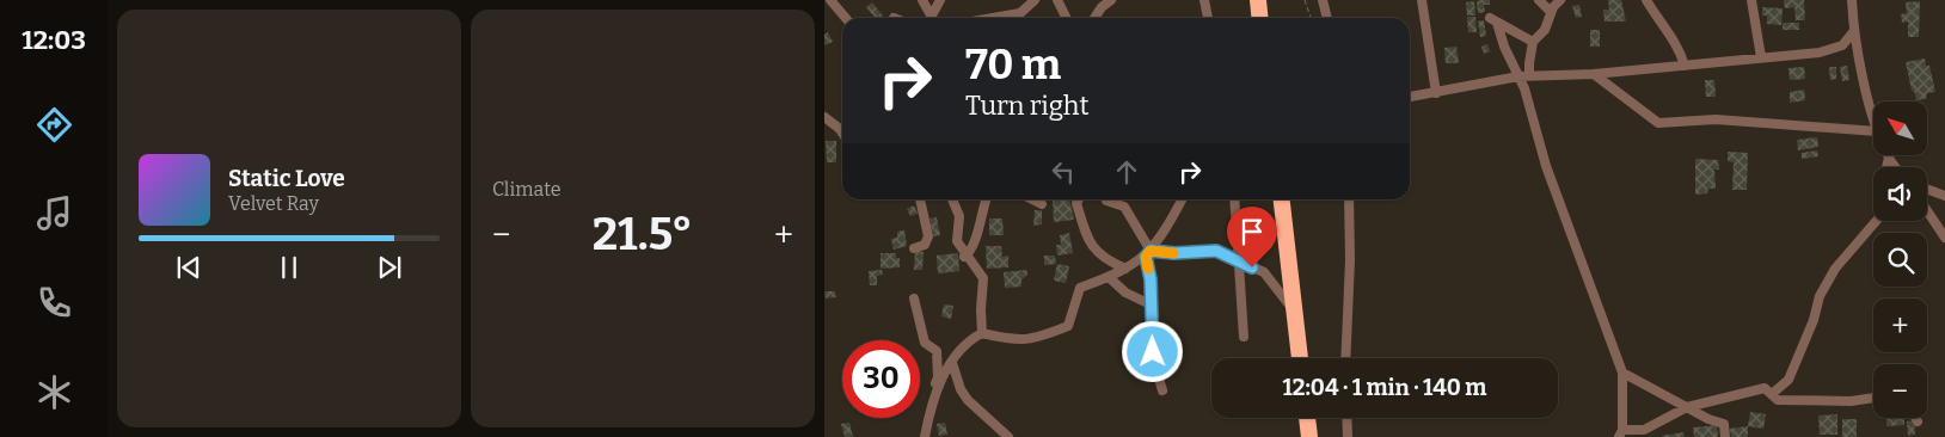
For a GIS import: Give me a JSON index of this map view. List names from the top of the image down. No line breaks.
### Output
{"north":"top left","page":{"tabs":"12:03","tile":"Climate","turn":["70 m","Turn right"],"map_buttons":["+","−"],"song":["Static Love","Velvet Ray"],"heat":["−","21.5°","+"],"limit":"30","trip":"12:04 · 1 min · 140 m"}}
